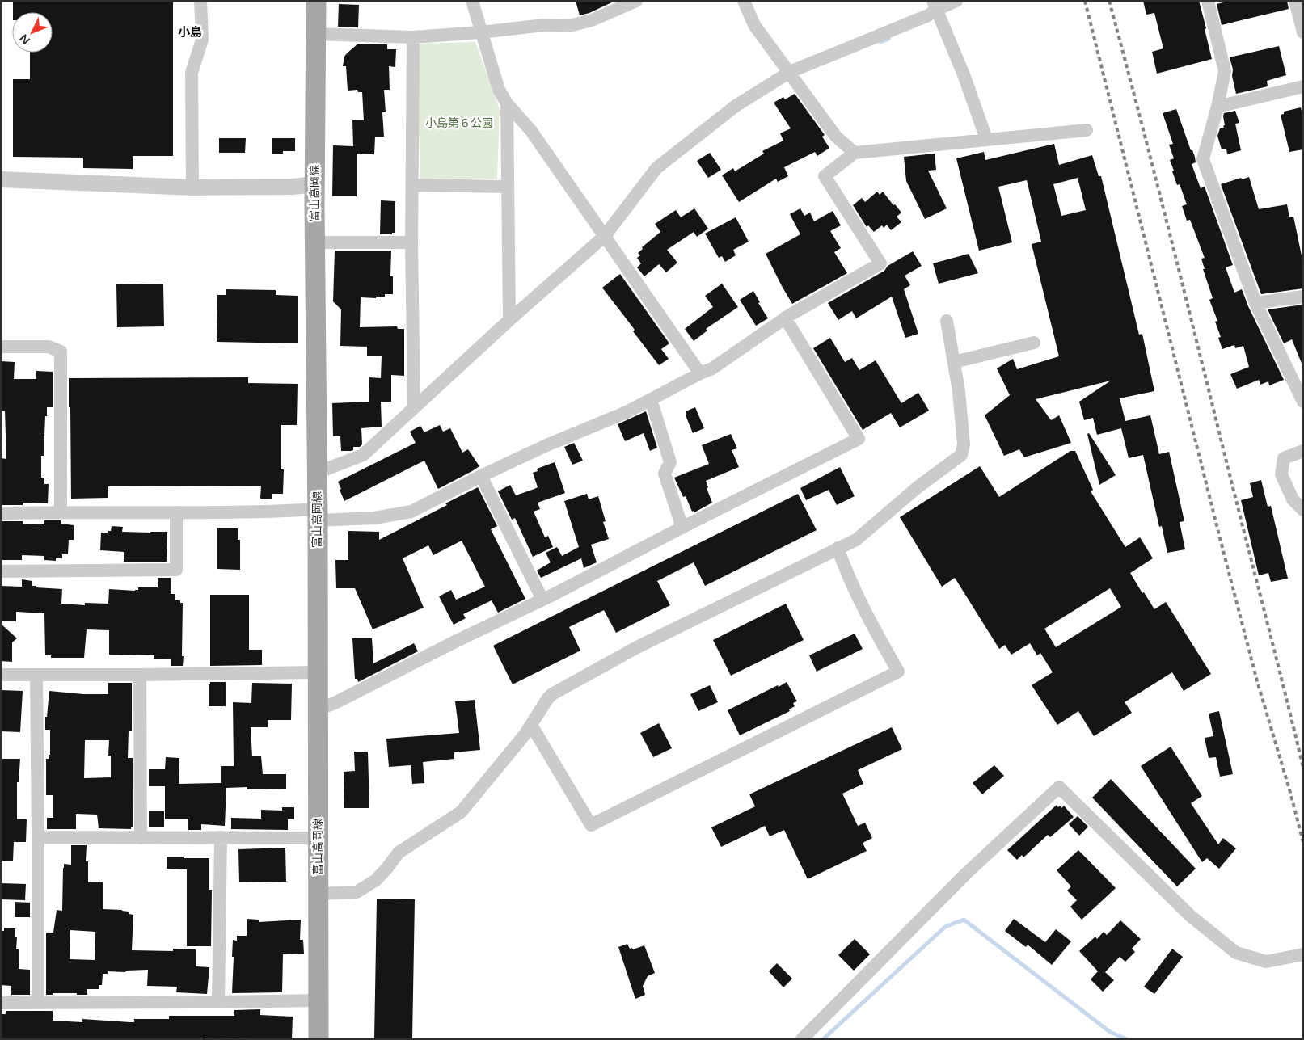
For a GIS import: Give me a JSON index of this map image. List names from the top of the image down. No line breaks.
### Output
{"streets":{"main road":["富山高岡線"]},"districts":["小島"],"parks":["小島第６公園"],"north":"bottom left"}
